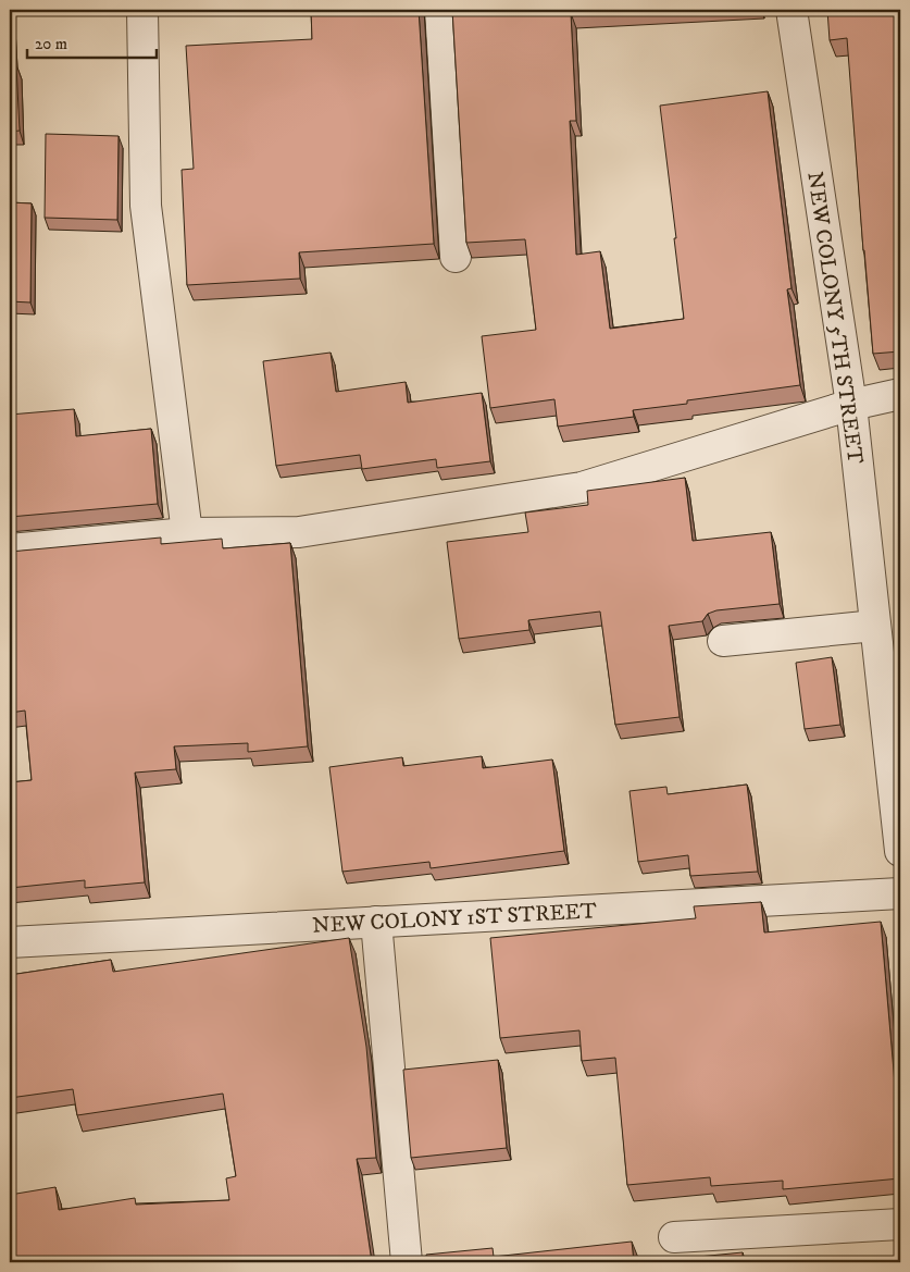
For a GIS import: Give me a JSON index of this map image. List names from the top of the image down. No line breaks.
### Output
{"streets":{"street":["NEW COLONY 5TH STREET","NEW COLONY 1ST STREET"]},"scale_bar":"20 m"}
